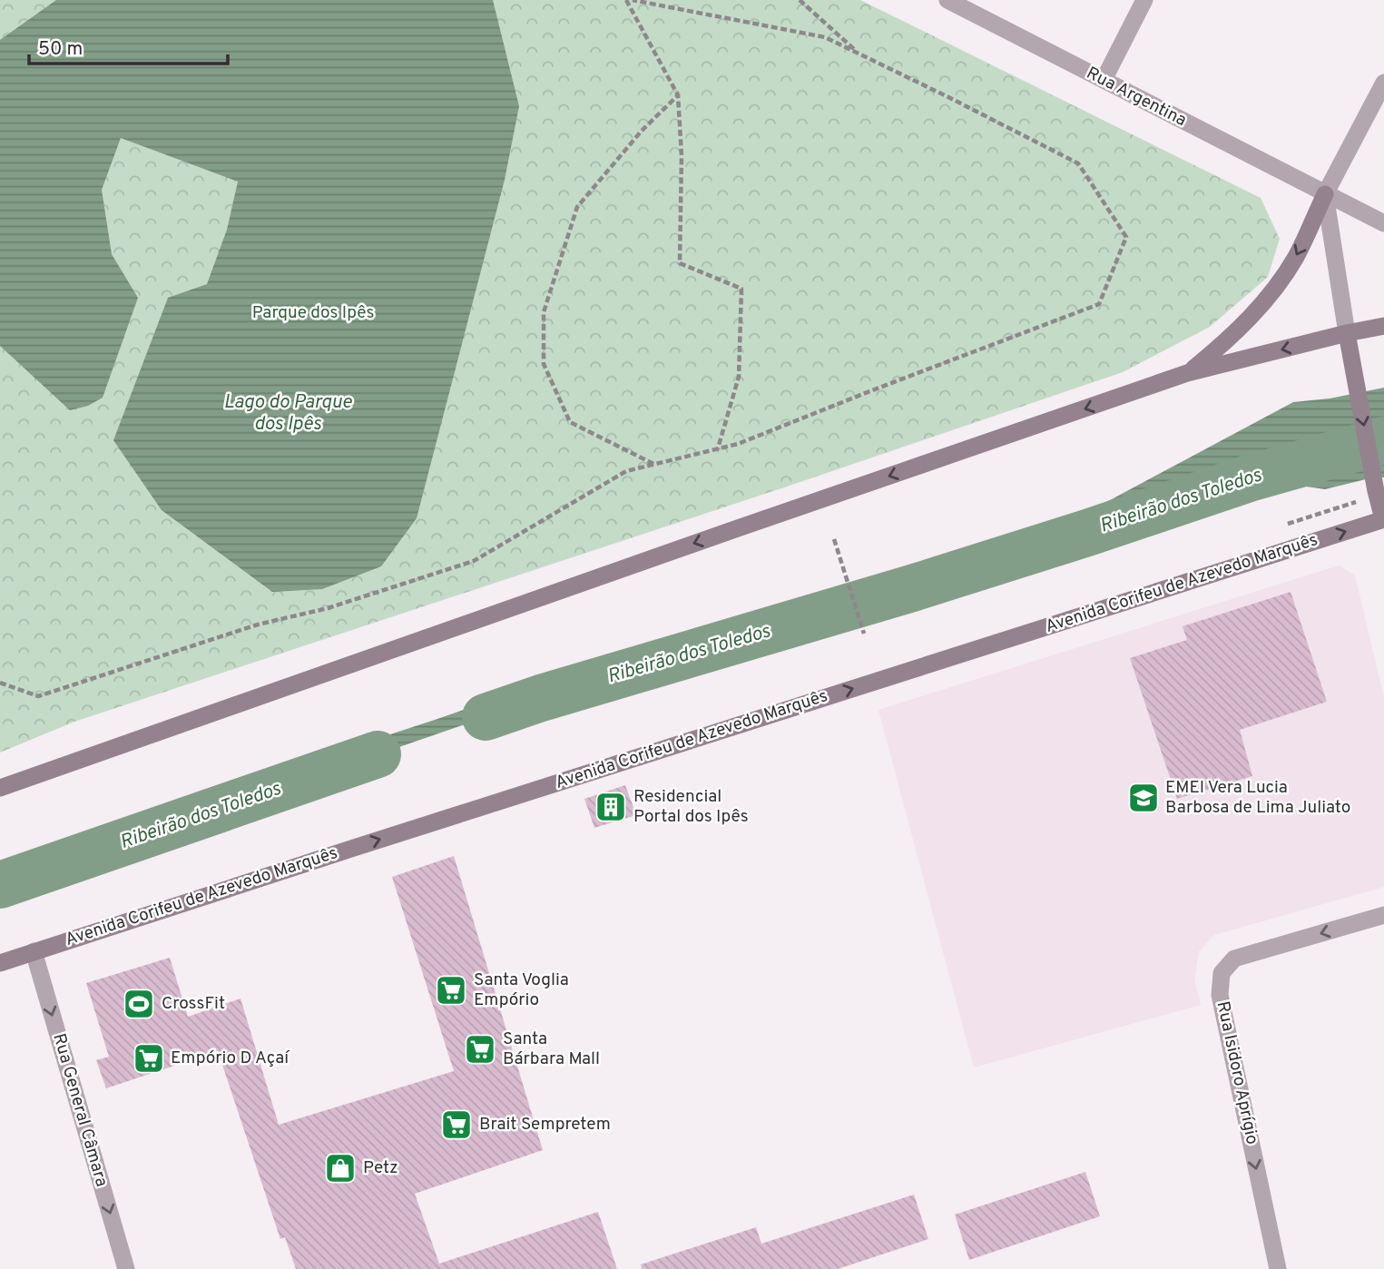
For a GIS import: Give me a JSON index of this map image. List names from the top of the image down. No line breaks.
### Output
{"streets":{"main road":["Avenida Corifeu de Azevedo Marquês"],"street":["Rua Argentina","Rua Isidoro Aprígio","Rua General Câmara"]},"crossings":[["Avenida Corifeu de Azevedo Marquês","Rua General Câmara"]],"one_way":["Avenida Corifeu de Azevedo Marquês","Rua General Câmara"],"water":["Lago do Parque dos Ipês","Ribeirão dos Toledos"],"parks":["Parque dos Ipês"],"places":{"school or university":["EMEI Vera Lucia Barbosa de Lima Juliato"],"building":["Residencial Portal dos Ipês"],"supermarket":["Santa Voglia Empório","Santa Bárbara Mall","Empório D Açaí","Brait Sempretem"],"sports":["CrossFit"],"shop":["Petz"]},"scale_bar":"50 m"}
